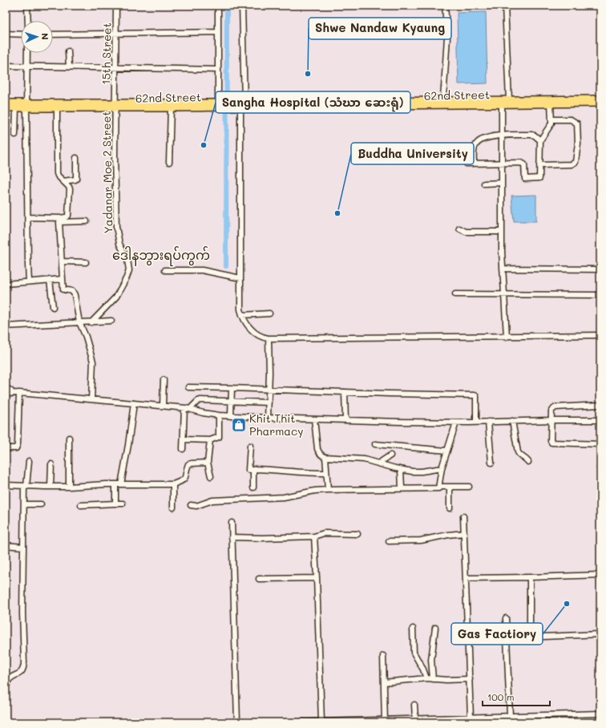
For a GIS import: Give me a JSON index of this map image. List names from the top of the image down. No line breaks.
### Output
{"streets":{"main road":["62nd Street"],"street":["15th Street","Yadanar Moe 2 Street"]},"crossings":[["15th Street","62nd Street"],["15th Street","Yadanar Moe 2 Street"],["62nd Street","Yadanar Moe 2 Street"]],"districts":["ဒေါနဘွားရပ်ကွက်"],"places":{"other":["Shwe Nandaw Kyaung","Sangha Hospital (သံဃာ ဆေးရုံ)","Buddha University","Gas Factiory"],"shop":["Khit Thit Pharmacy"]},"scale_bar":"100 m","north":"right"}
